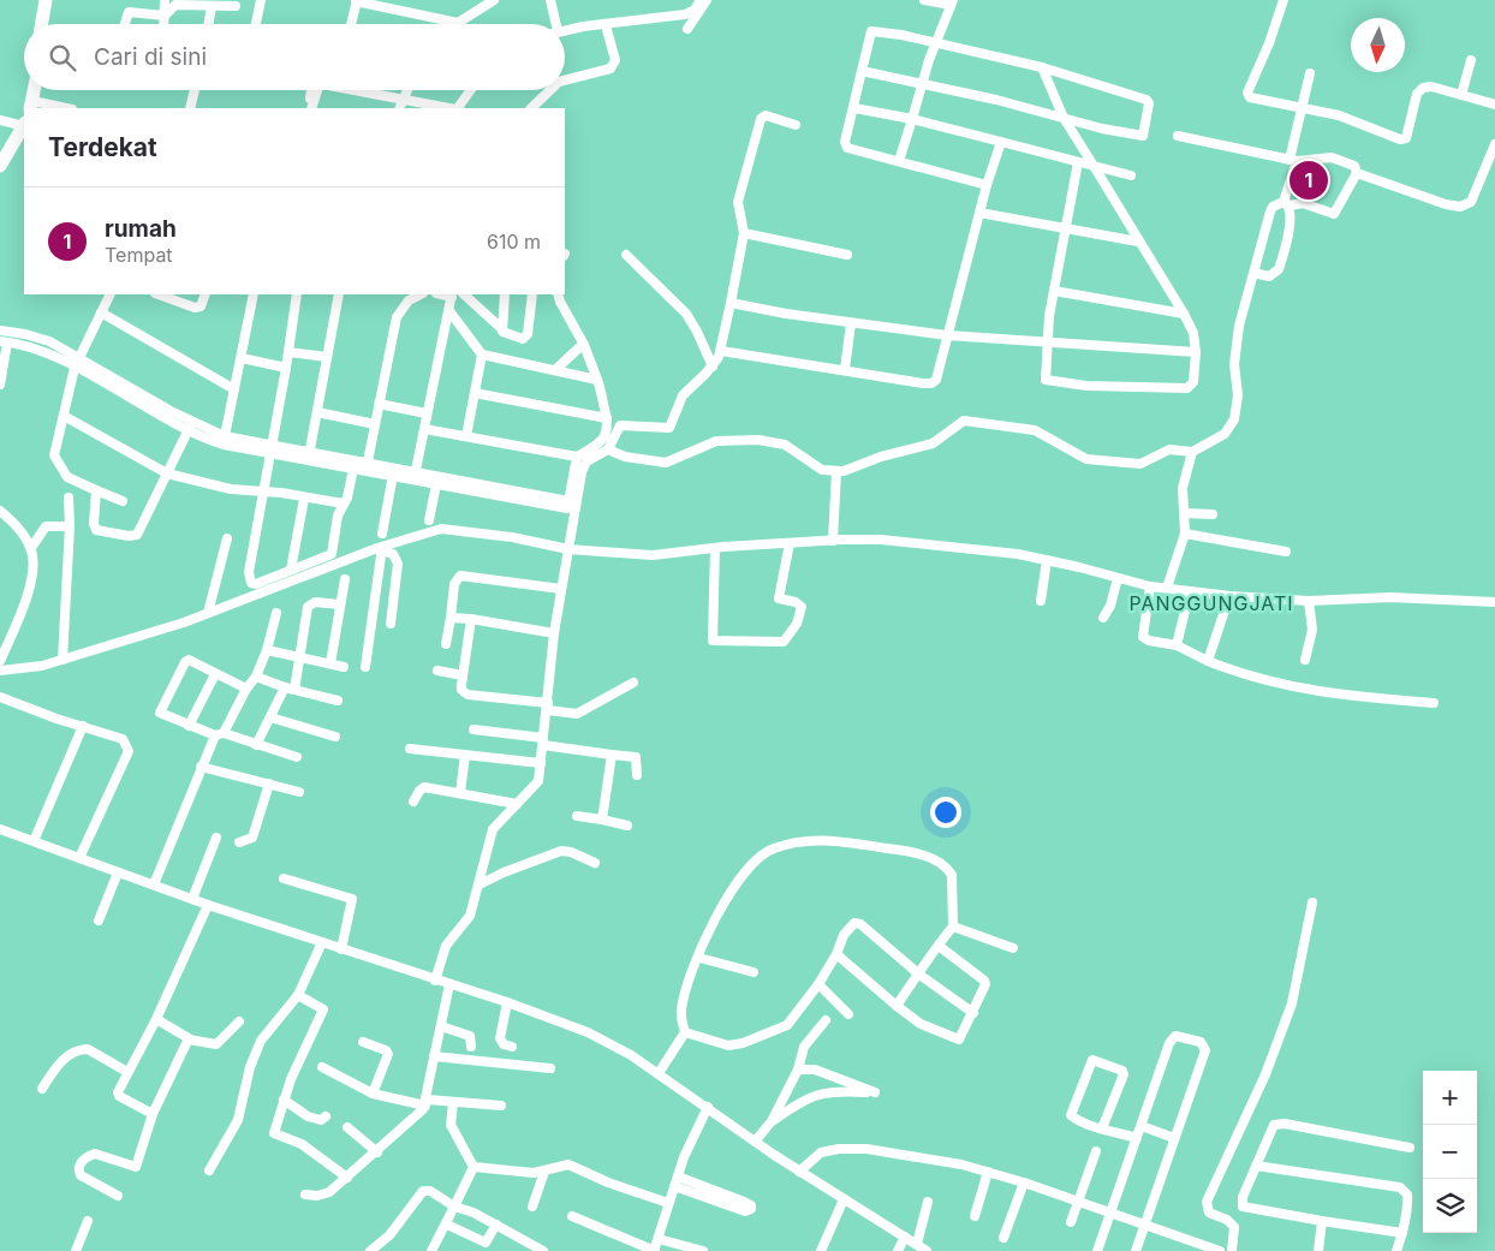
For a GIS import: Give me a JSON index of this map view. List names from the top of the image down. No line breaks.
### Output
{"districts":["PANGGUNGJATI"],"north":"bottom","page":{"search":"Cari di sini","heading":"Terdekat","pins":"1","list":[{"mark":"1","name":"rumah","note":"Tempat","value":"610 m"}],"map_buttons":["+","−"]}}
